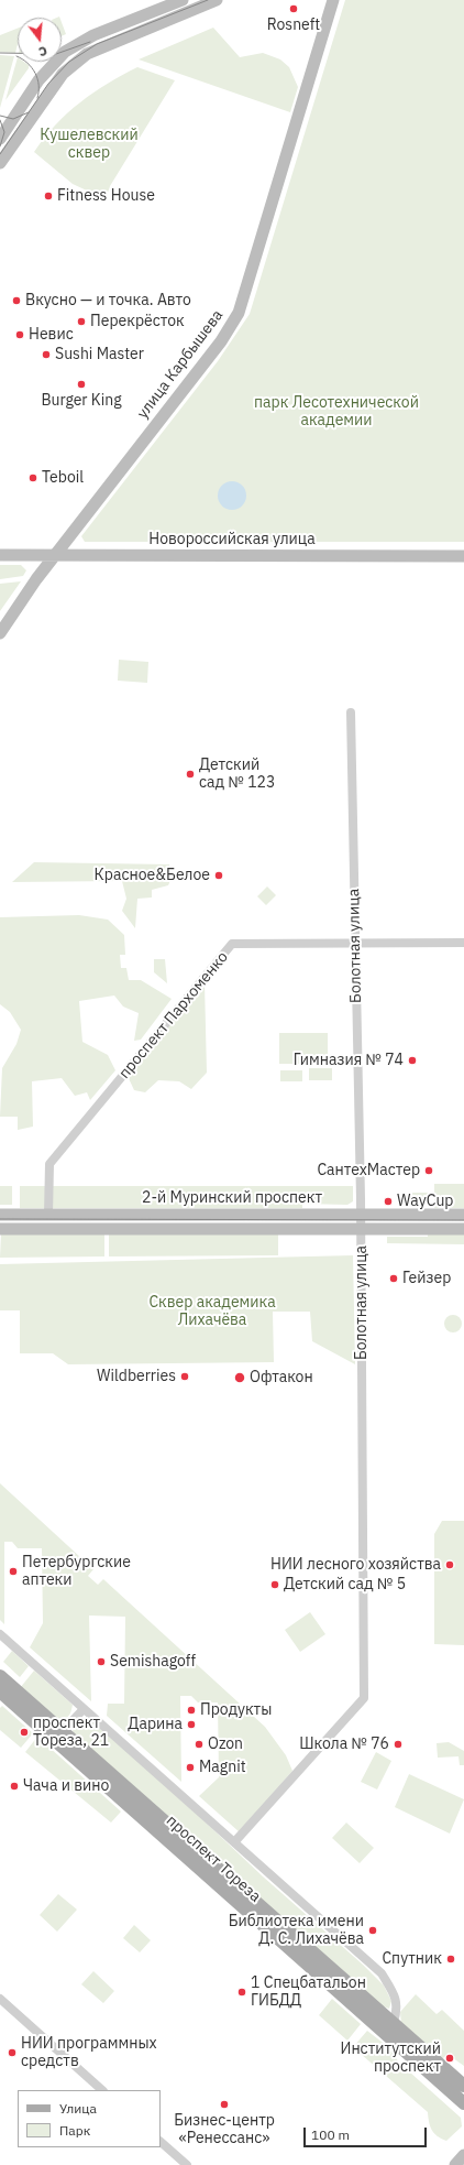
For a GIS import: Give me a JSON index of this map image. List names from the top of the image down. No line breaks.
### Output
{"streets":{"main road":["улица Карбышева","Новороссийская улица","2-й Муринский проспект","проспект Тореза"],"street":["Болотная улица","проспект Пархоменко"]},"crossings":[["улица Карбышева","Новороссийская улица"],["Болотная улица","проспект Пархоменко"],["Болотная улица","2-й Муринский проспект"],["проспект Пархоменко","2-й Муринский проспект"]],"parks":["Кушелевский сквер","парк Лесотехнической академии","Сквер академика Лихачёва"],"places":["Rosneft","Fitness House","Вкусно — и точка. Авто","Перекрёсток","Невис","Sushi Master","Burger King","Teboil","Детский сад № 123","Красное&Белое","Гимназия № 74","СантехМастер","WayCup","Гейзер","Wildberries","Офтакон","НИИ лесного хозяйства","Петербургские аптеки","Детский сад № 5","Semishagoff","Продукты","Дарина","проспект Тореза, 21","Ozon","Школа № 76","Magnit","Чача и вино","Библиотека имени Д. С. Лихачёва","Спутник","1 Спецбатальон ГИБДД","НИИ программных средств","Институтский проспект","Бизнес-центр «Ренессанс»"],"legend":["Улица","Парк"],"scale_bar":"100 m","north":"bottom"}
